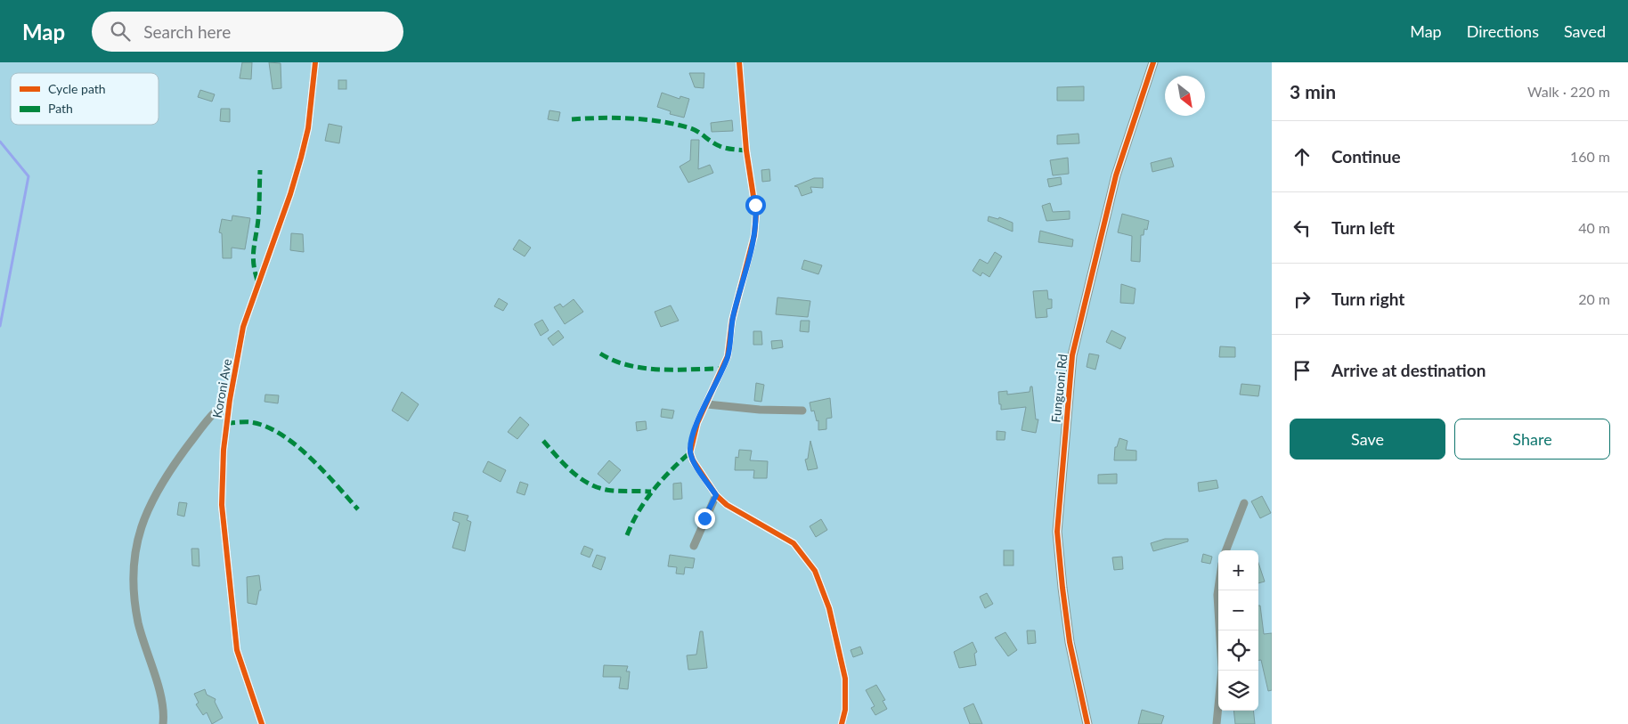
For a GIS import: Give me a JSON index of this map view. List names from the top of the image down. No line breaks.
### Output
{"streets":{"street":["Koroni Ave","Funguoni Rd"]},"legend":["Cycle path","Path"],"north":"bottom right","page":{"header":"Map","search":"Search here","nav":["Map","Directions","Saved"],"heading":["3 min","Walk · 220 m"],"list":[["Continue","160 m"],["Turn left","40 m"],["Turn right","20 m"],"Arrive at destination"],"buttons":["Save","Share"],"map_buttons":["+","−"]}}
